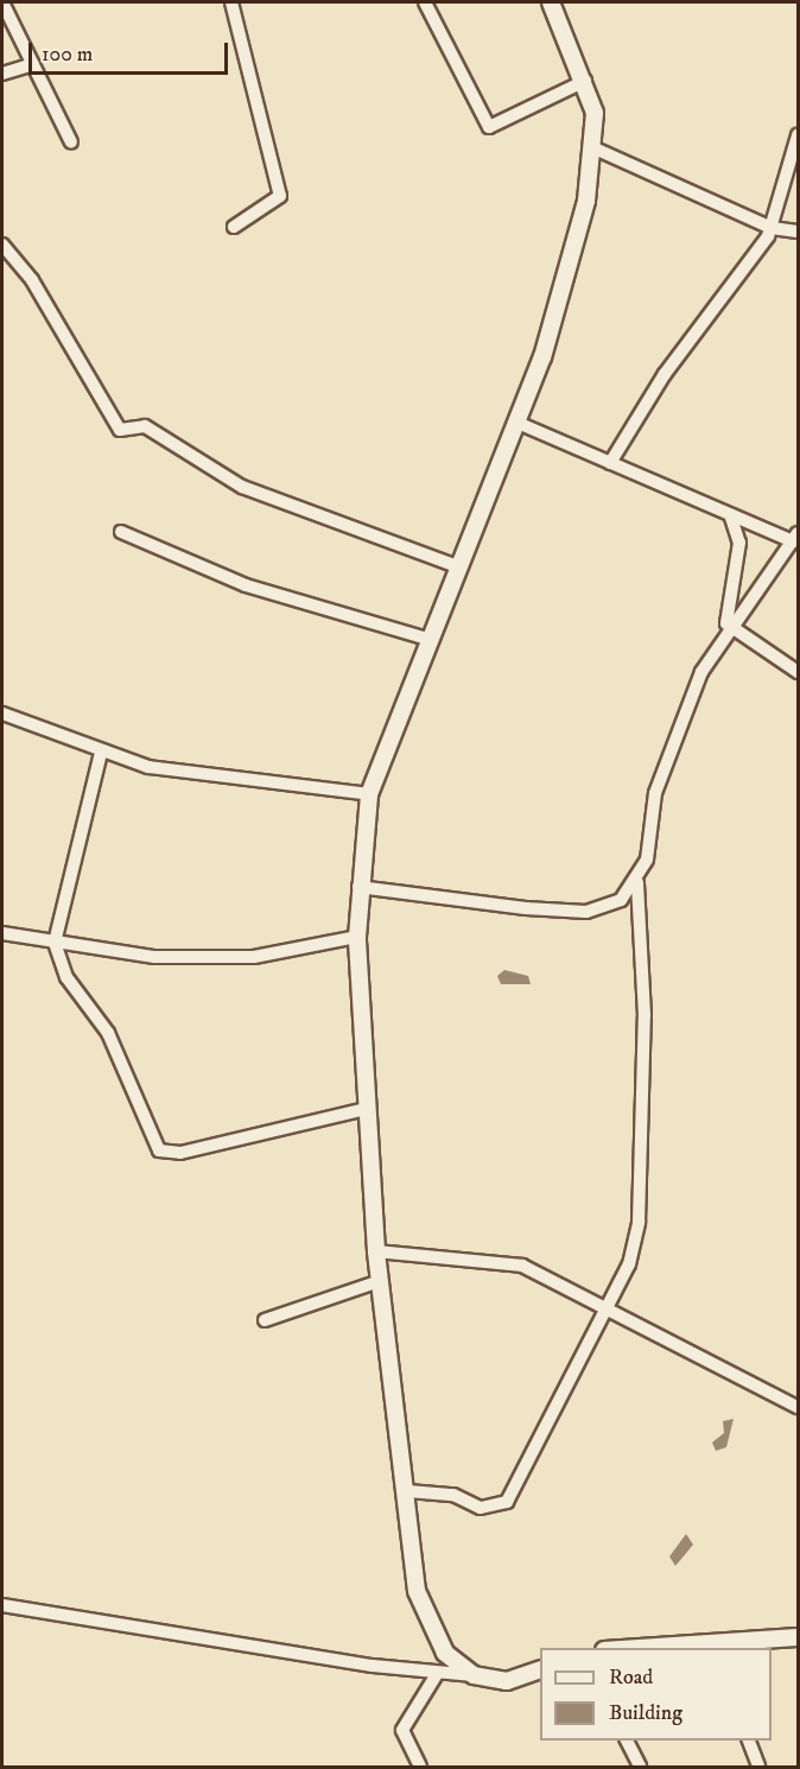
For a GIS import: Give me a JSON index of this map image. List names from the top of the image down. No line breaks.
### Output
{"legend":["Road","Building"],"scale_bar":"100 m"}
